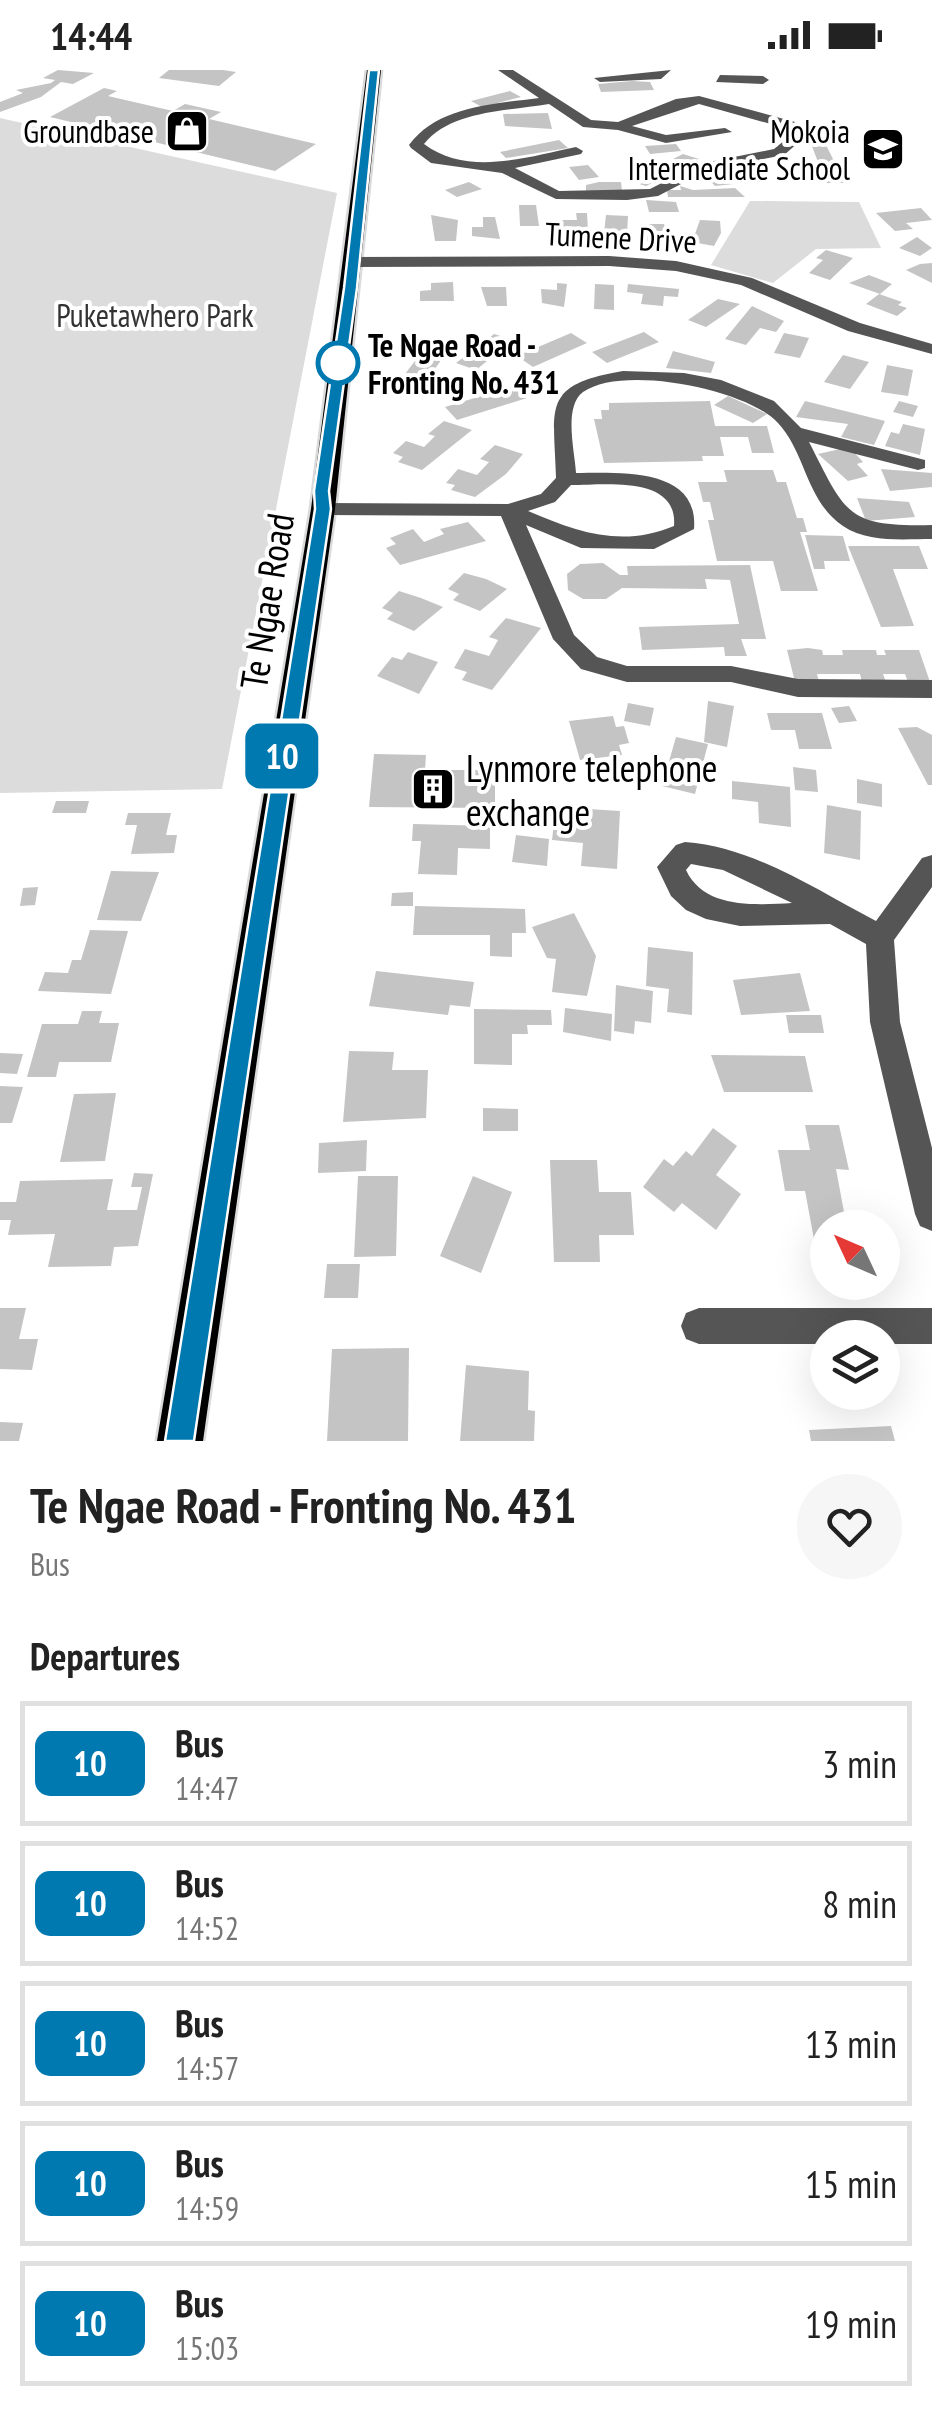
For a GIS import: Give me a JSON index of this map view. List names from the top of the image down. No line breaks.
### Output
{"streets":{"highway":["Te Ngae Road"],"street":["Tumene Drive"]},"crossings":[["Tumene Drive","Te Ngae Road"]],"parks":["Puketawhero Park"],"places":{"shop":["Groundbase"],"school or university":["Mokoia Intermediate School"],"other":["Te Ngae Road - Fronting No. 431"],"building":["Lynmore telephone exchange"]},"lines":["bus line 10"],"north":"top left","page":{"status":"14:44","on_map":"10","heading":[["Te Ngae Road - Fronting No. 431","Bus"],"Departures"],"list":[{"mark":"10","name":"Bus","note":"14:47","value":"3 min"},{"mark":"10","name":"Bus","note":"14:52","value":"8 min"},{"mark":"10","name":"Bus","note":"14:57","value":"13 min"},{"mark":"10","name":"Bus","note":"14:59","value":"15 min"},{"mark":"10","name":"Bus","note":"15:03","value":"19 min"}]}}
